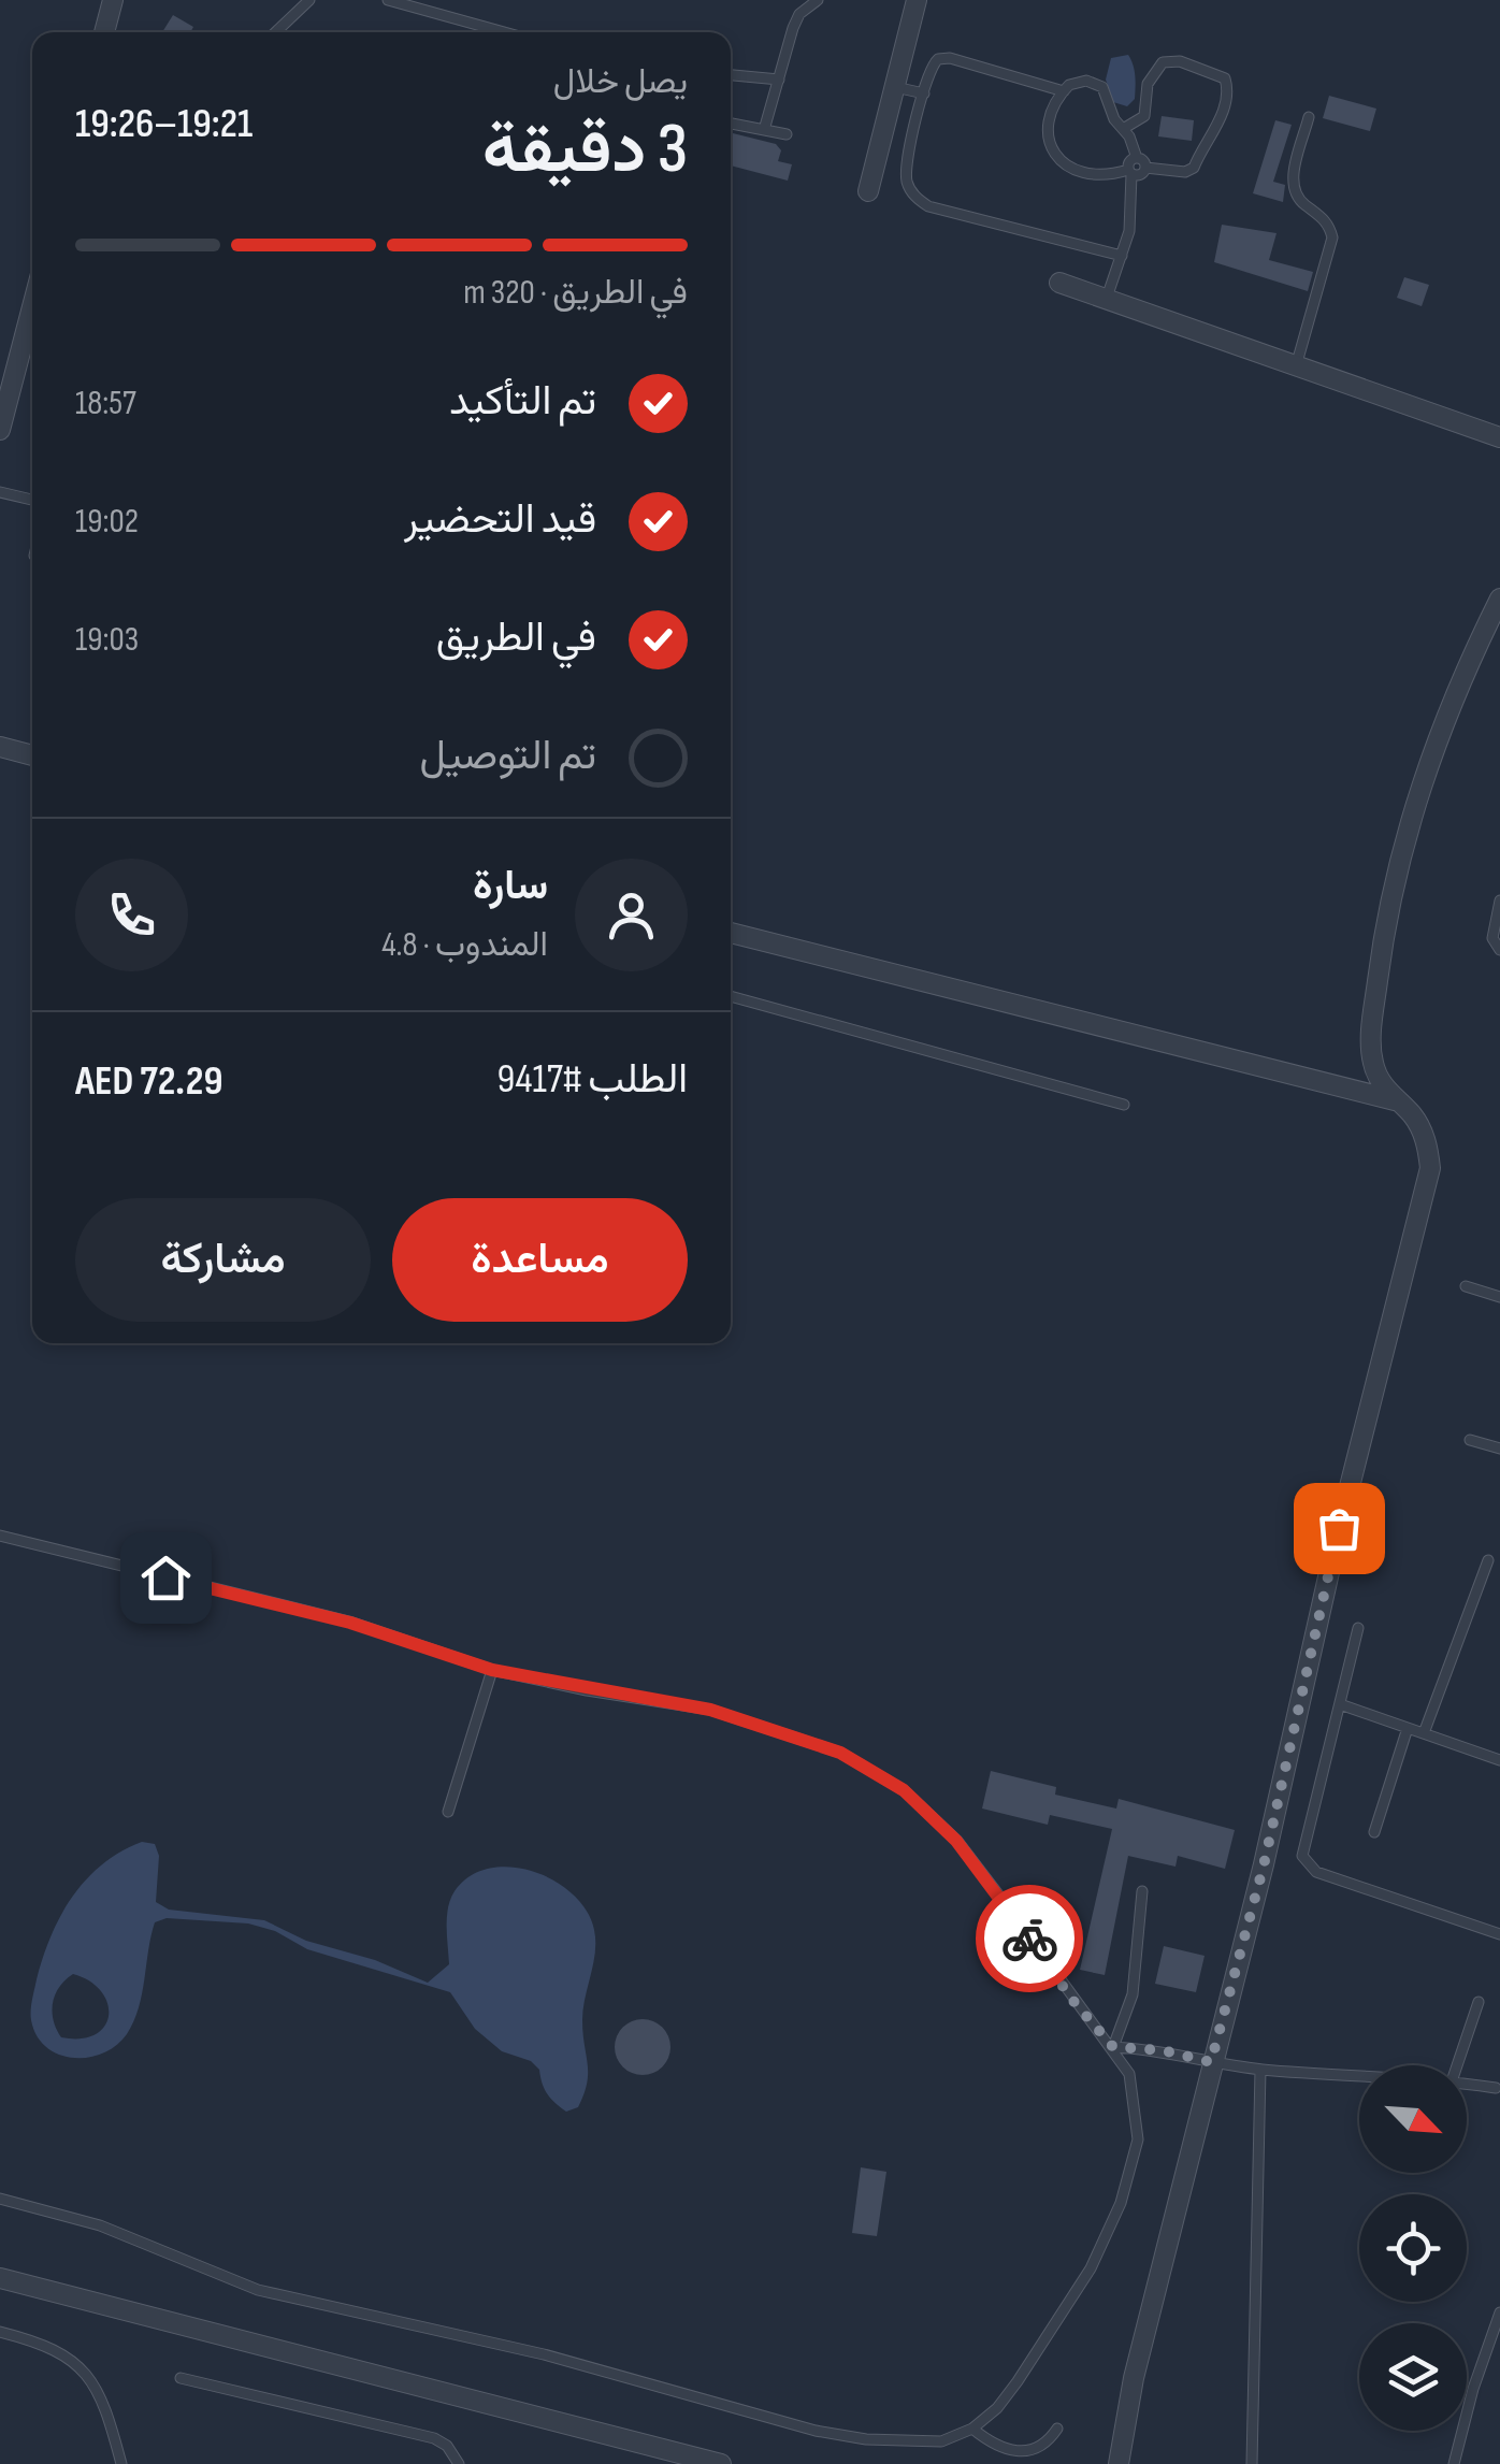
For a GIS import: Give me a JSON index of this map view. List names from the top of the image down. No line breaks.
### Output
{"north":"bottom right","page":{"heading":["3 دقيقة","يصل خلال","19:21–19:26"],"panel":["سارة","المندوب · 4.8","الطلب #9417","AED 72.29"],"bar":"في الطريق · 320 m","list":[["تم التأكيد","18:57"],["قيد التحضير","19:02"],["في الطريق","19:03"],"تم التوصيل"],"buttons":["مساعدة","مشاركة"]}}
